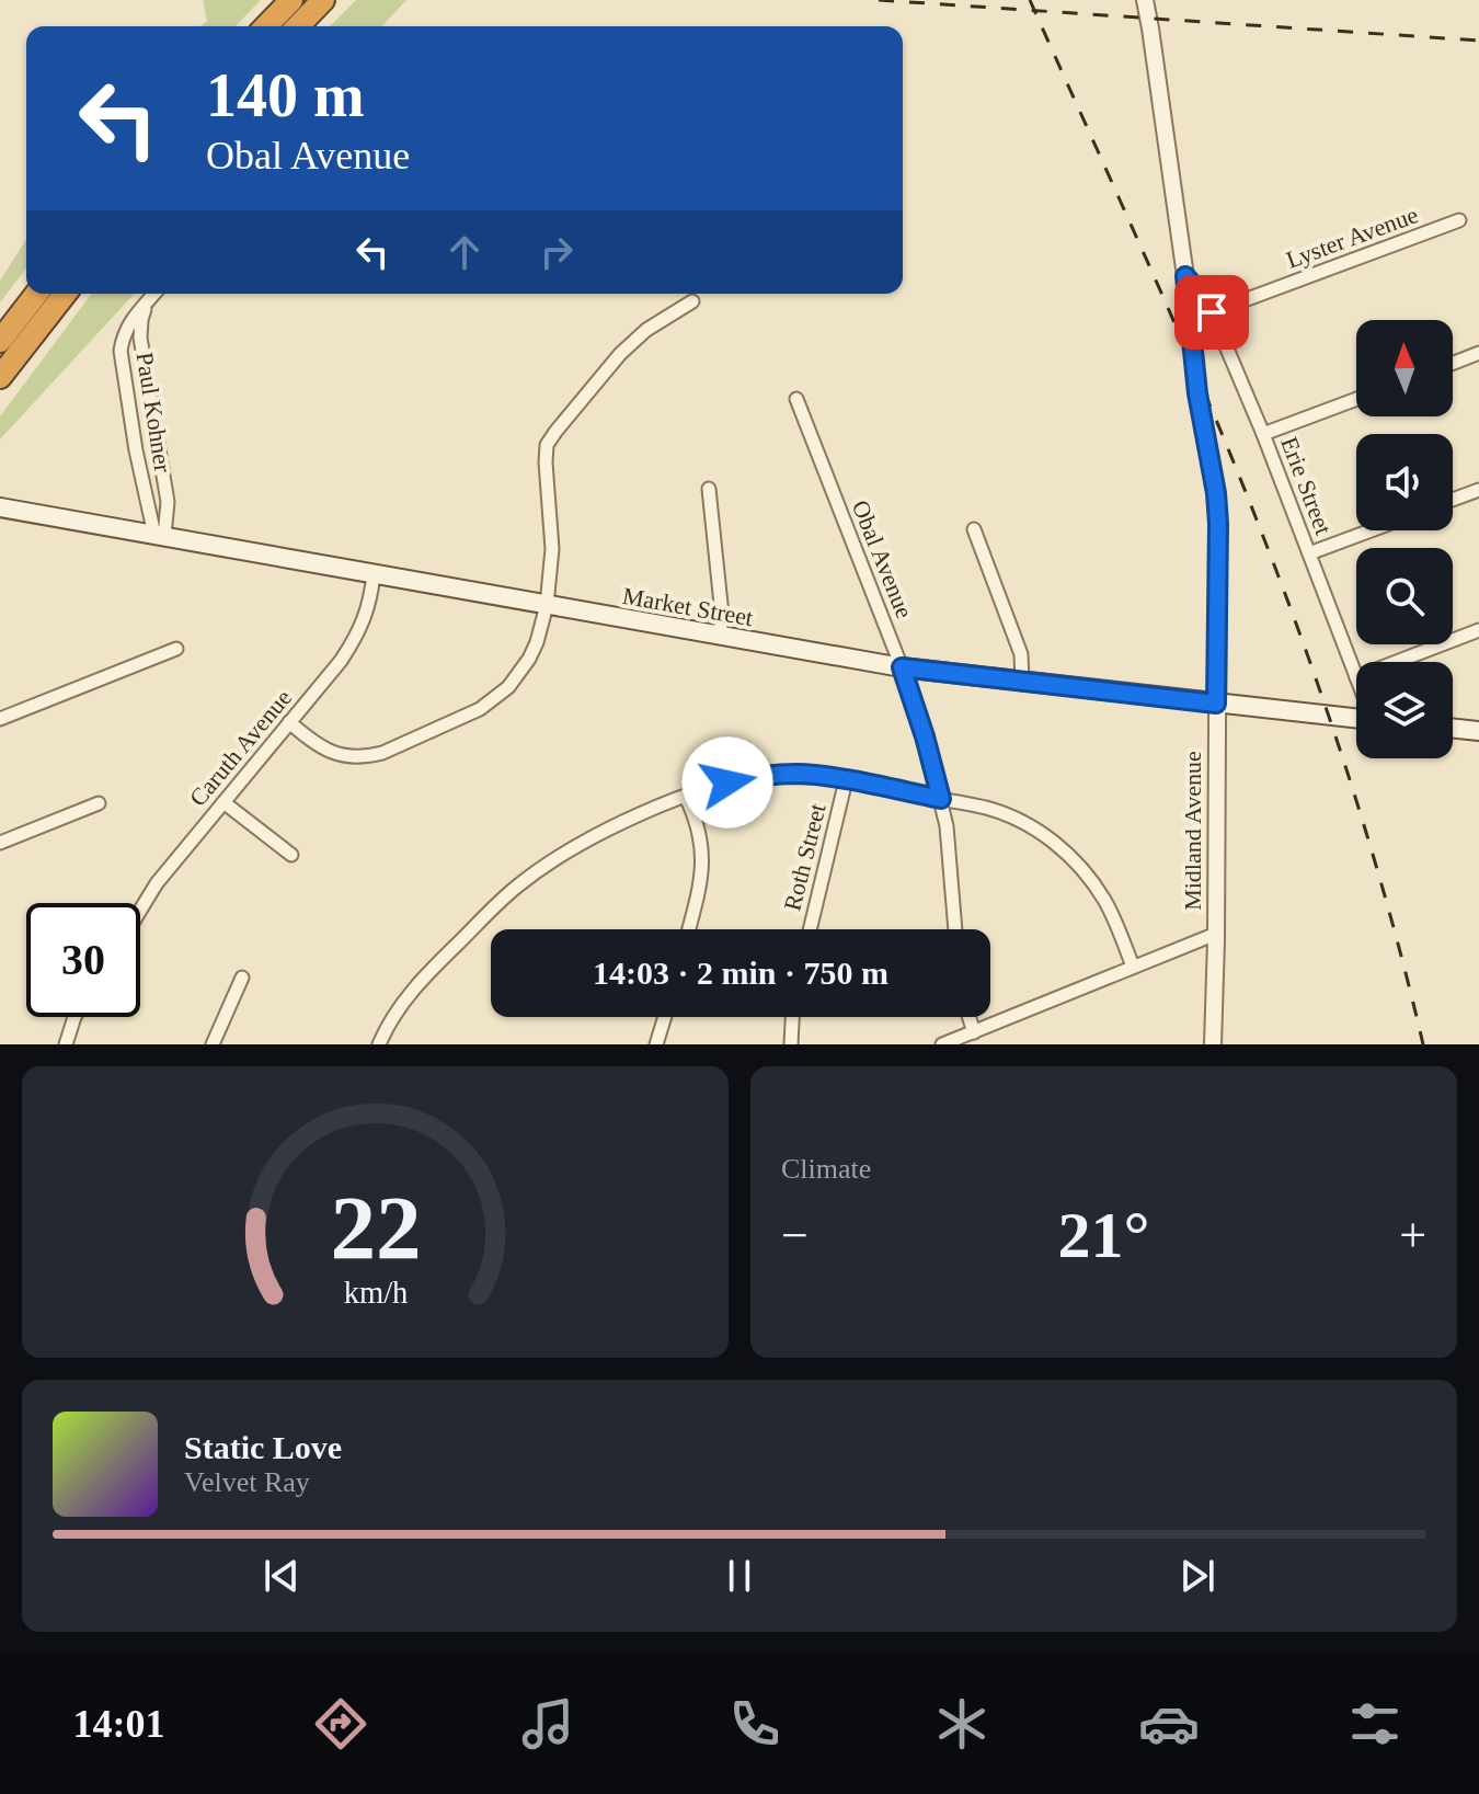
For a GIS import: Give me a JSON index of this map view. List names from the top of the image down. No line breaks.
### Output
{"streets":{"main road":["Market Street"],"street":["Lyster Avenue","Paul Kohner","Erie Street","Obal Avenue","Caruth Avenue","Midland Avenue","Roth Street"]},"crossings":[["Lyster Avenue","Erie Street"],["Paul Kohner","Market Street"],["Erie Street","Midland Avenue"],["Obal Avenue","Market Street"],["Market Street","Caruth Avenue"],["Market Street","Midland Avenue"]],"north":"top","page":{"turn":["140 m","Obal Avenue"],"limit":"30","trip":"14:03 · 2 min · 750 m","tile":"Climate","heat":["−","21°","+"],"song":["Static Love","Velvet Ray"],"tabs":"14:01","gauge":["22","km/h"]}}
